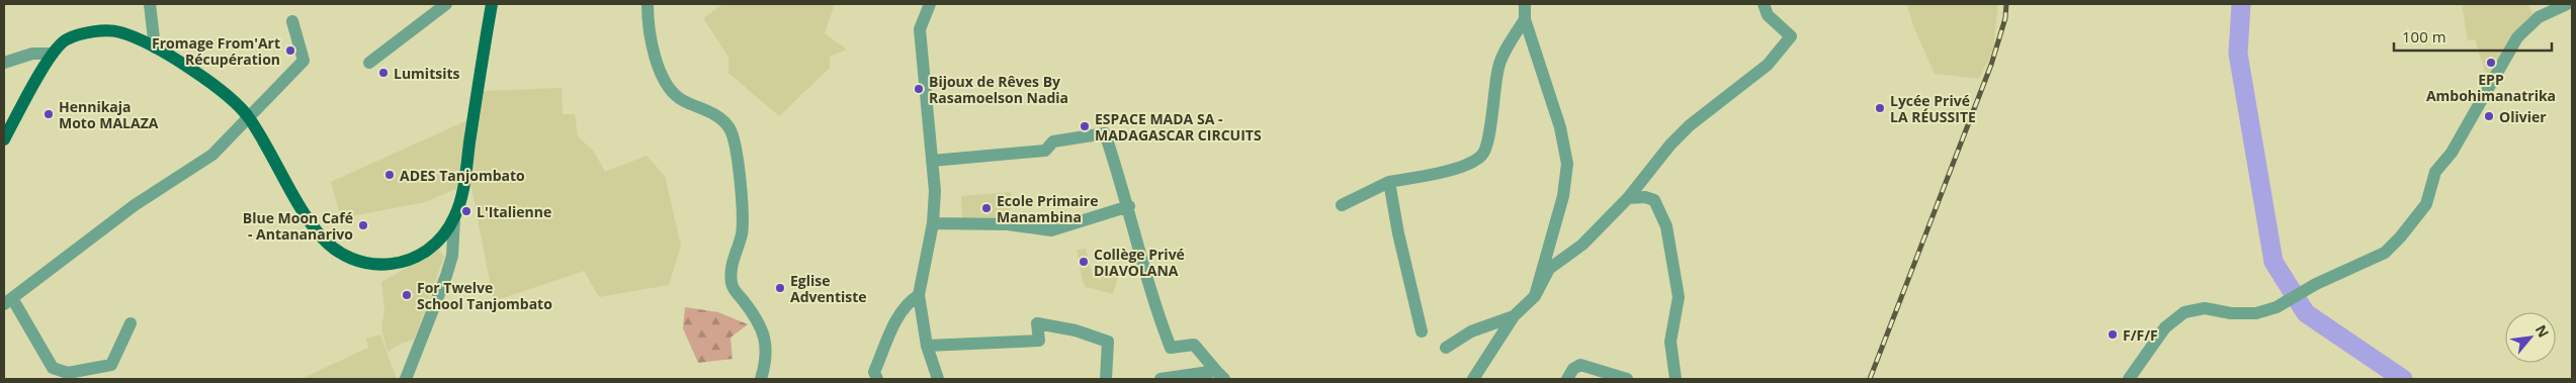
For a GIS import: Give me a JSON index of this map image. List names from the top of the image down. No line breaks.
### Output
{"places":["Fromage From'Art Récupération","EPP Ambohimanatrika","Lumitsits","Bijoux de Rêves By Rasamoelson Nadia","Lycée Privé LA RÉUSSITE","Hennikaja Moto MALAZA","Olivier","ESPACE MADA SA - MADAGASCAR CIRCUITS","ADES Tanjombato","Ecole Primaire Manambina","L'Italienne","Blue Moon Café - Antananarivo","Collège Privé DIAVOLANA","Eglise Adventiste","For Twelve School Tanjombato","F/F/F"],"scale_bar":"100 m","north":"top right"}
